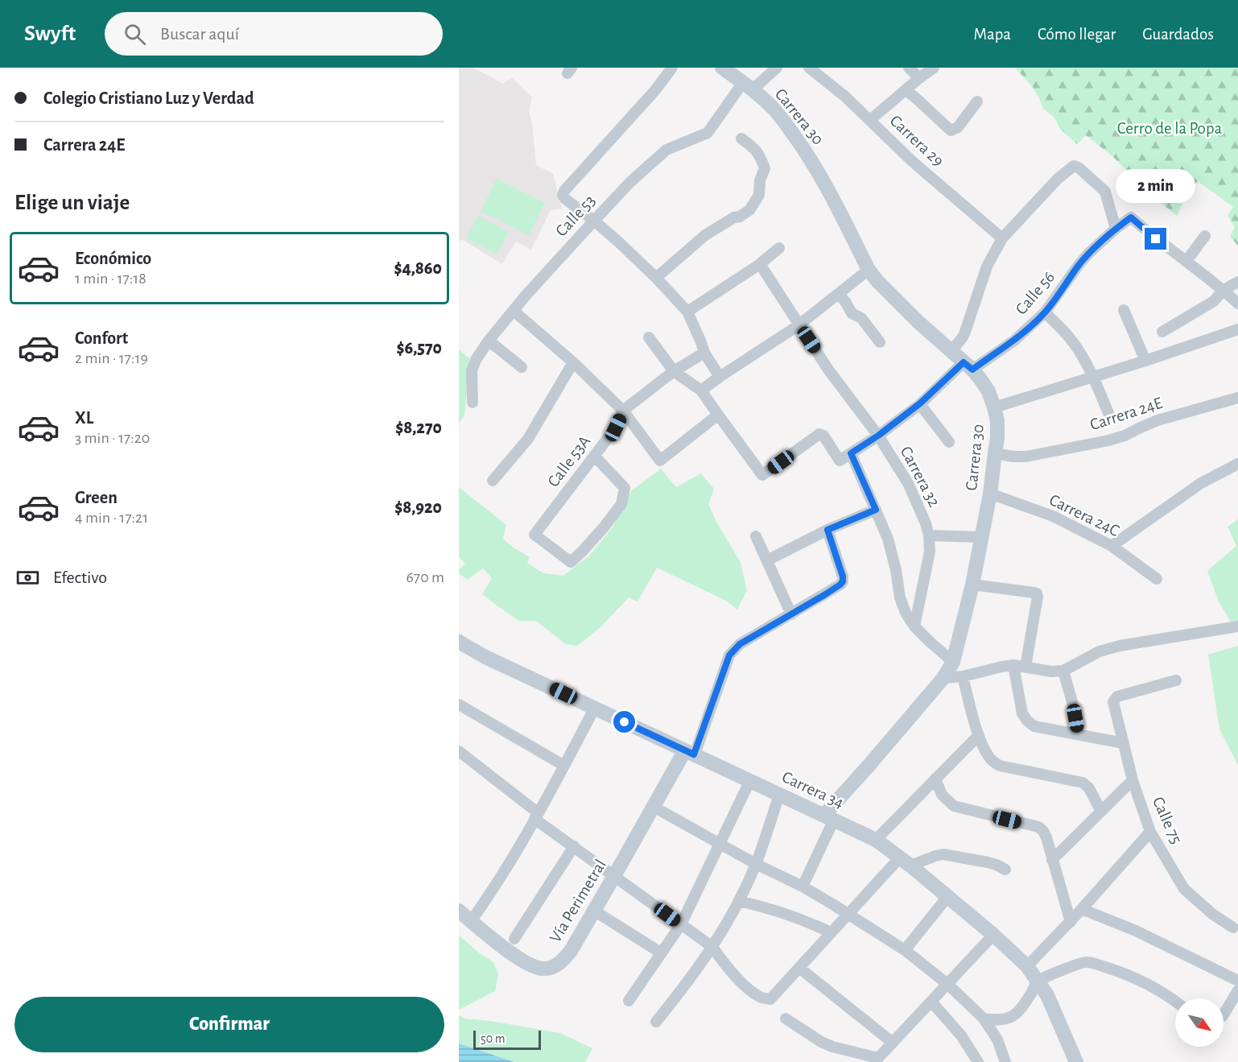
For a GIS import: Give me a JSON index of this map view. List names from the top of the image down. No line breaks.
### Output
{"streets":{"street":["Carrera 30","Carrera 29","Calle 53","Calle 56","Carrera 24E","Calle 53A","Carrera 32","Carrera 24C","Carrera 34","Calle 75","Vía Perimetral"]},"crossings":[["Carrera 30","Calle 53"],["Carrera 30","Calle 56"],["Carrera 30","Carrera 24E"],["Carrera 30","Carrera 24C"],["Carrera 30","Carrera 34"],["Calle 56","Carrera 32"],["Carrera 34","Vía Perimetral"]],"parks":["Cerro de la Popa"],"scale_bar":"50 m","north":"bottom right","page":{"header":"Swyft","search":"Buscar aquí","nav":["Mapa","Cómo llegar","Guardados"],"banner":["Colegio Cristiano Luz y Verdad","Carrera 24E"],"bubble":"2 min","heading":"Elige un viaje","list":[{"name":"Económico","note":"1 min · 17:18","value":"$4,860"},{"name":"Confort","note":"2 min · 17:19","value":"$6,570"},{"name":"XL","note":"3 min · 17:20","value":"$8,270"},{"name":"Green","note":"4 min · 17:21","value":"$8,920"}],"pay":["Efectivo","670 m"],"buttons":"Confirmar","scale":"50 m"}}
